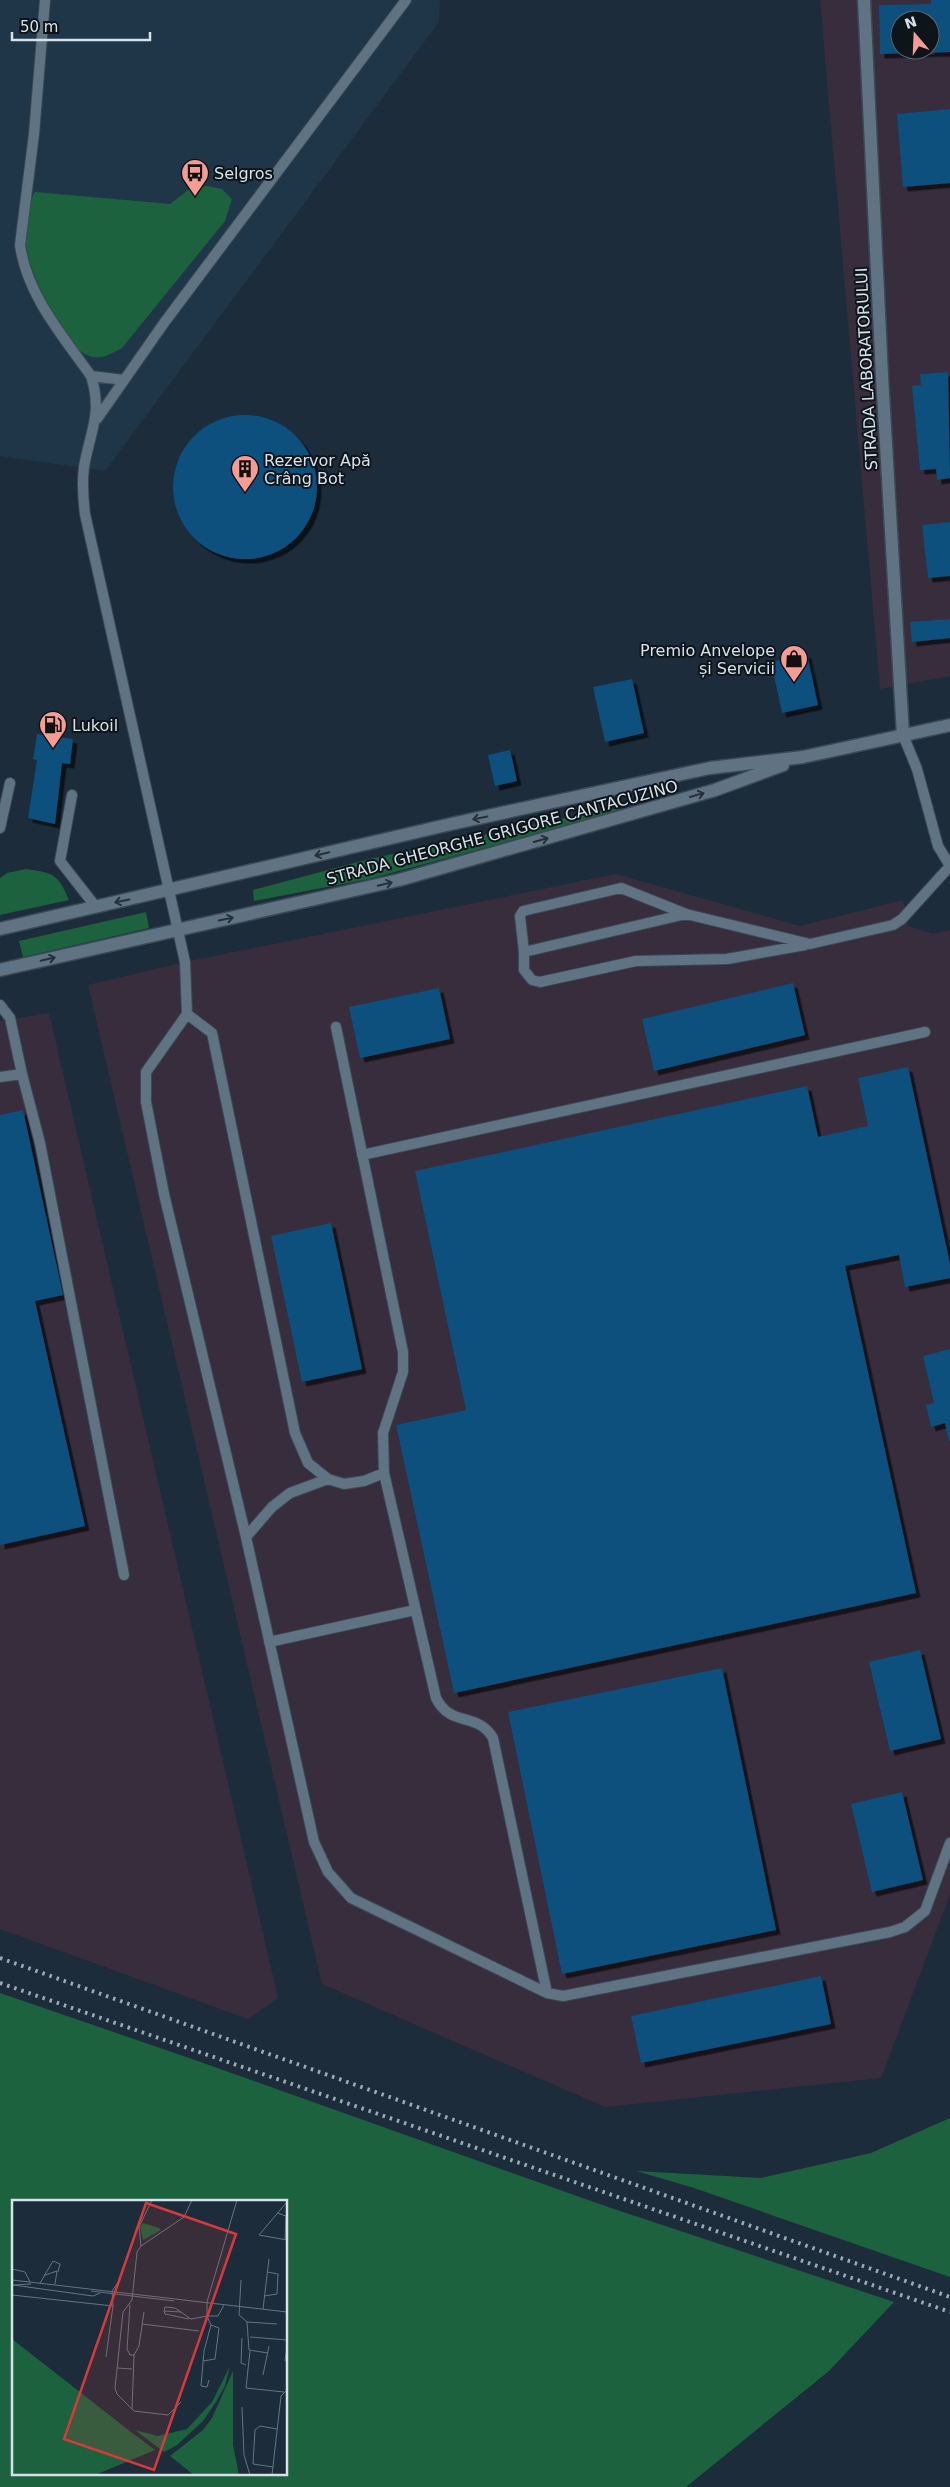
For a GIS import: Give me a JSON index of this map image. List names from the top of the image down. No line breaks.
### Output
{"streets":{"main road":["STRADA LABORATORULUI","STRADA GHEORGHE GRIGORE CANTACUZINO"]},"crossings":[["STRADA LABORATORULUI","STRADA GHEORGHE GRIGORE CANTACUZINO"]],"places":{"bus stop":["Selgros"],"building":["Rezervor Apă Crâng Bot"],"shop":["Premio Anvelope și Servicii"],"fuel station":["Lukoil"]},"scale_bar":"50 m","north":"top"}
